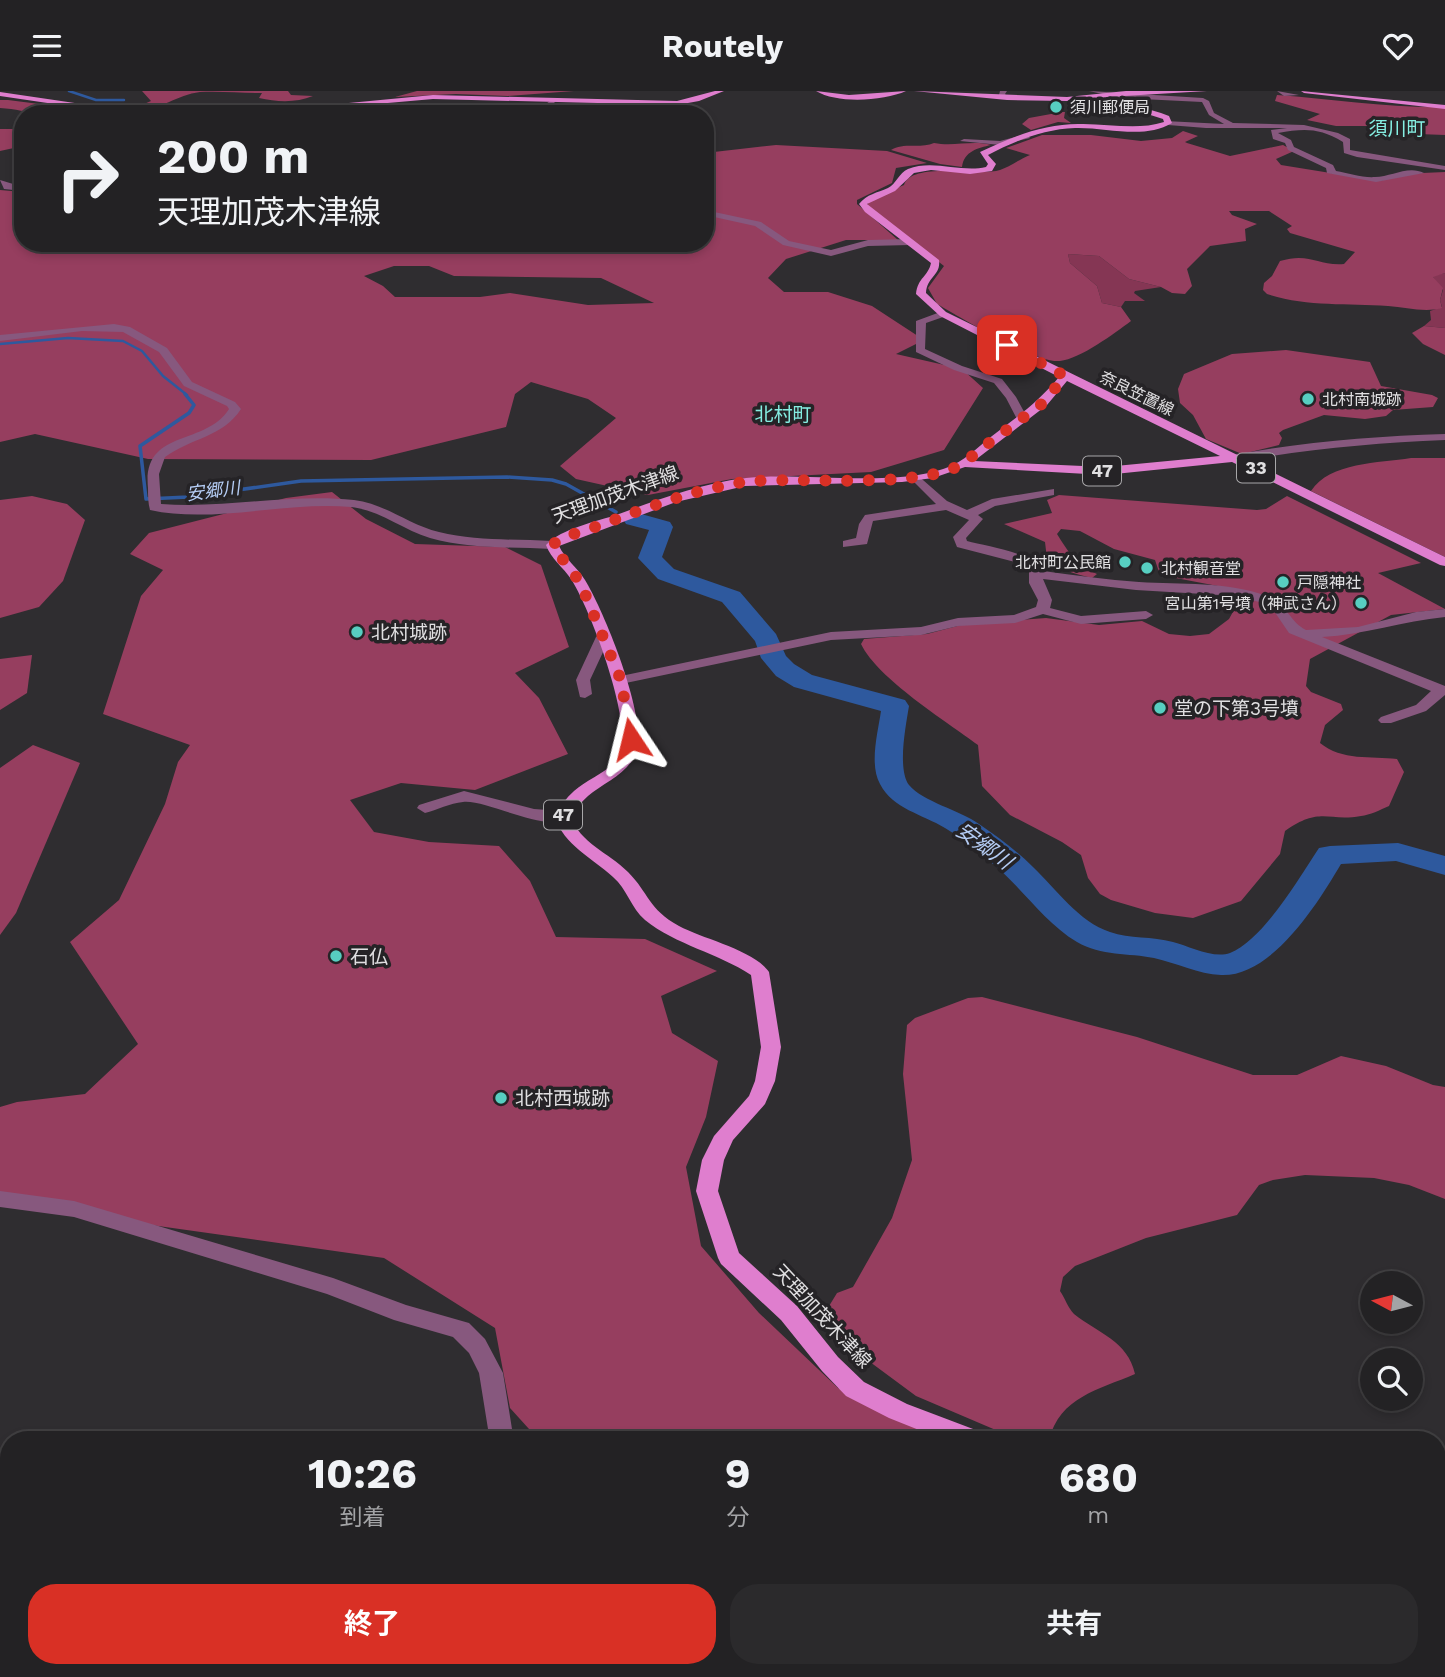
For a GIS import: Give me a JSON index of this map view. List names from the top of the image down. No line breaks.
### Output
{"streets":{"main road":["奈良笠置線","33","47","天理加茂木津線"]},"crossings":[["奈良笠置線","天理加茂木津線"]],"districts":["須川町","北村町"],"water":["安郷川"],"places":["須川郵便局","北村南城跡","北村町公民館","北村観音堂","戸隠神社","宮山第1号墳（神武さん）","北村城跡","堂の下第3号墳","石仏","北村西城跡"],"north":"left","page":{"header":"Routely","turn":["200 m","天理加茂木津線"],"eta":["10:26","到着","9","分","680","m"],"buttons":["終了","共有"]}}
